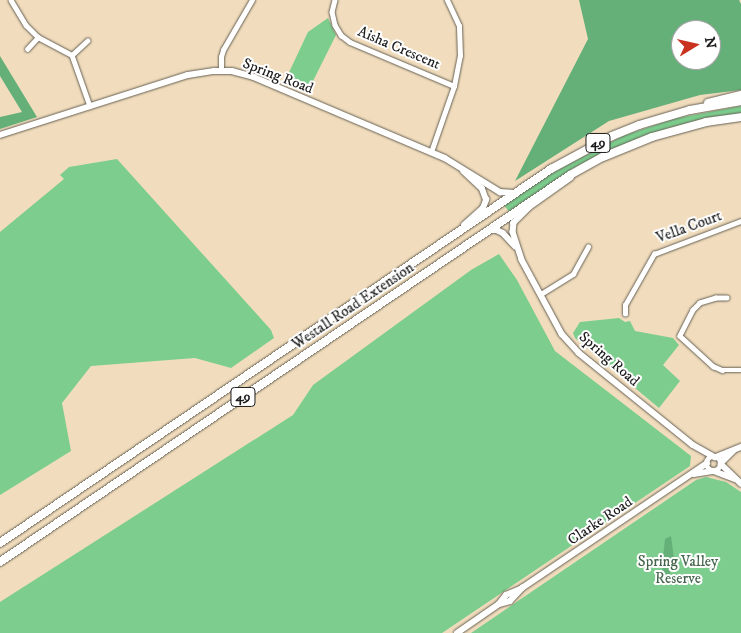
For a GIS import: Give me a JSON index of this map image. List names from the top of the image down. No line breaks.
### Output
{"streets":{"highway":["49","Westall Road Extension"],"main road":["Spring Road","Clarke Road"],"street":["Aisha Crescent","Vella Court"]},"crossings":[["Spring Road","Westall Road Extension"],["Spring Road","Clarke Road"]],"parks":["Spring Valley Reserve"],"north":"right"}
